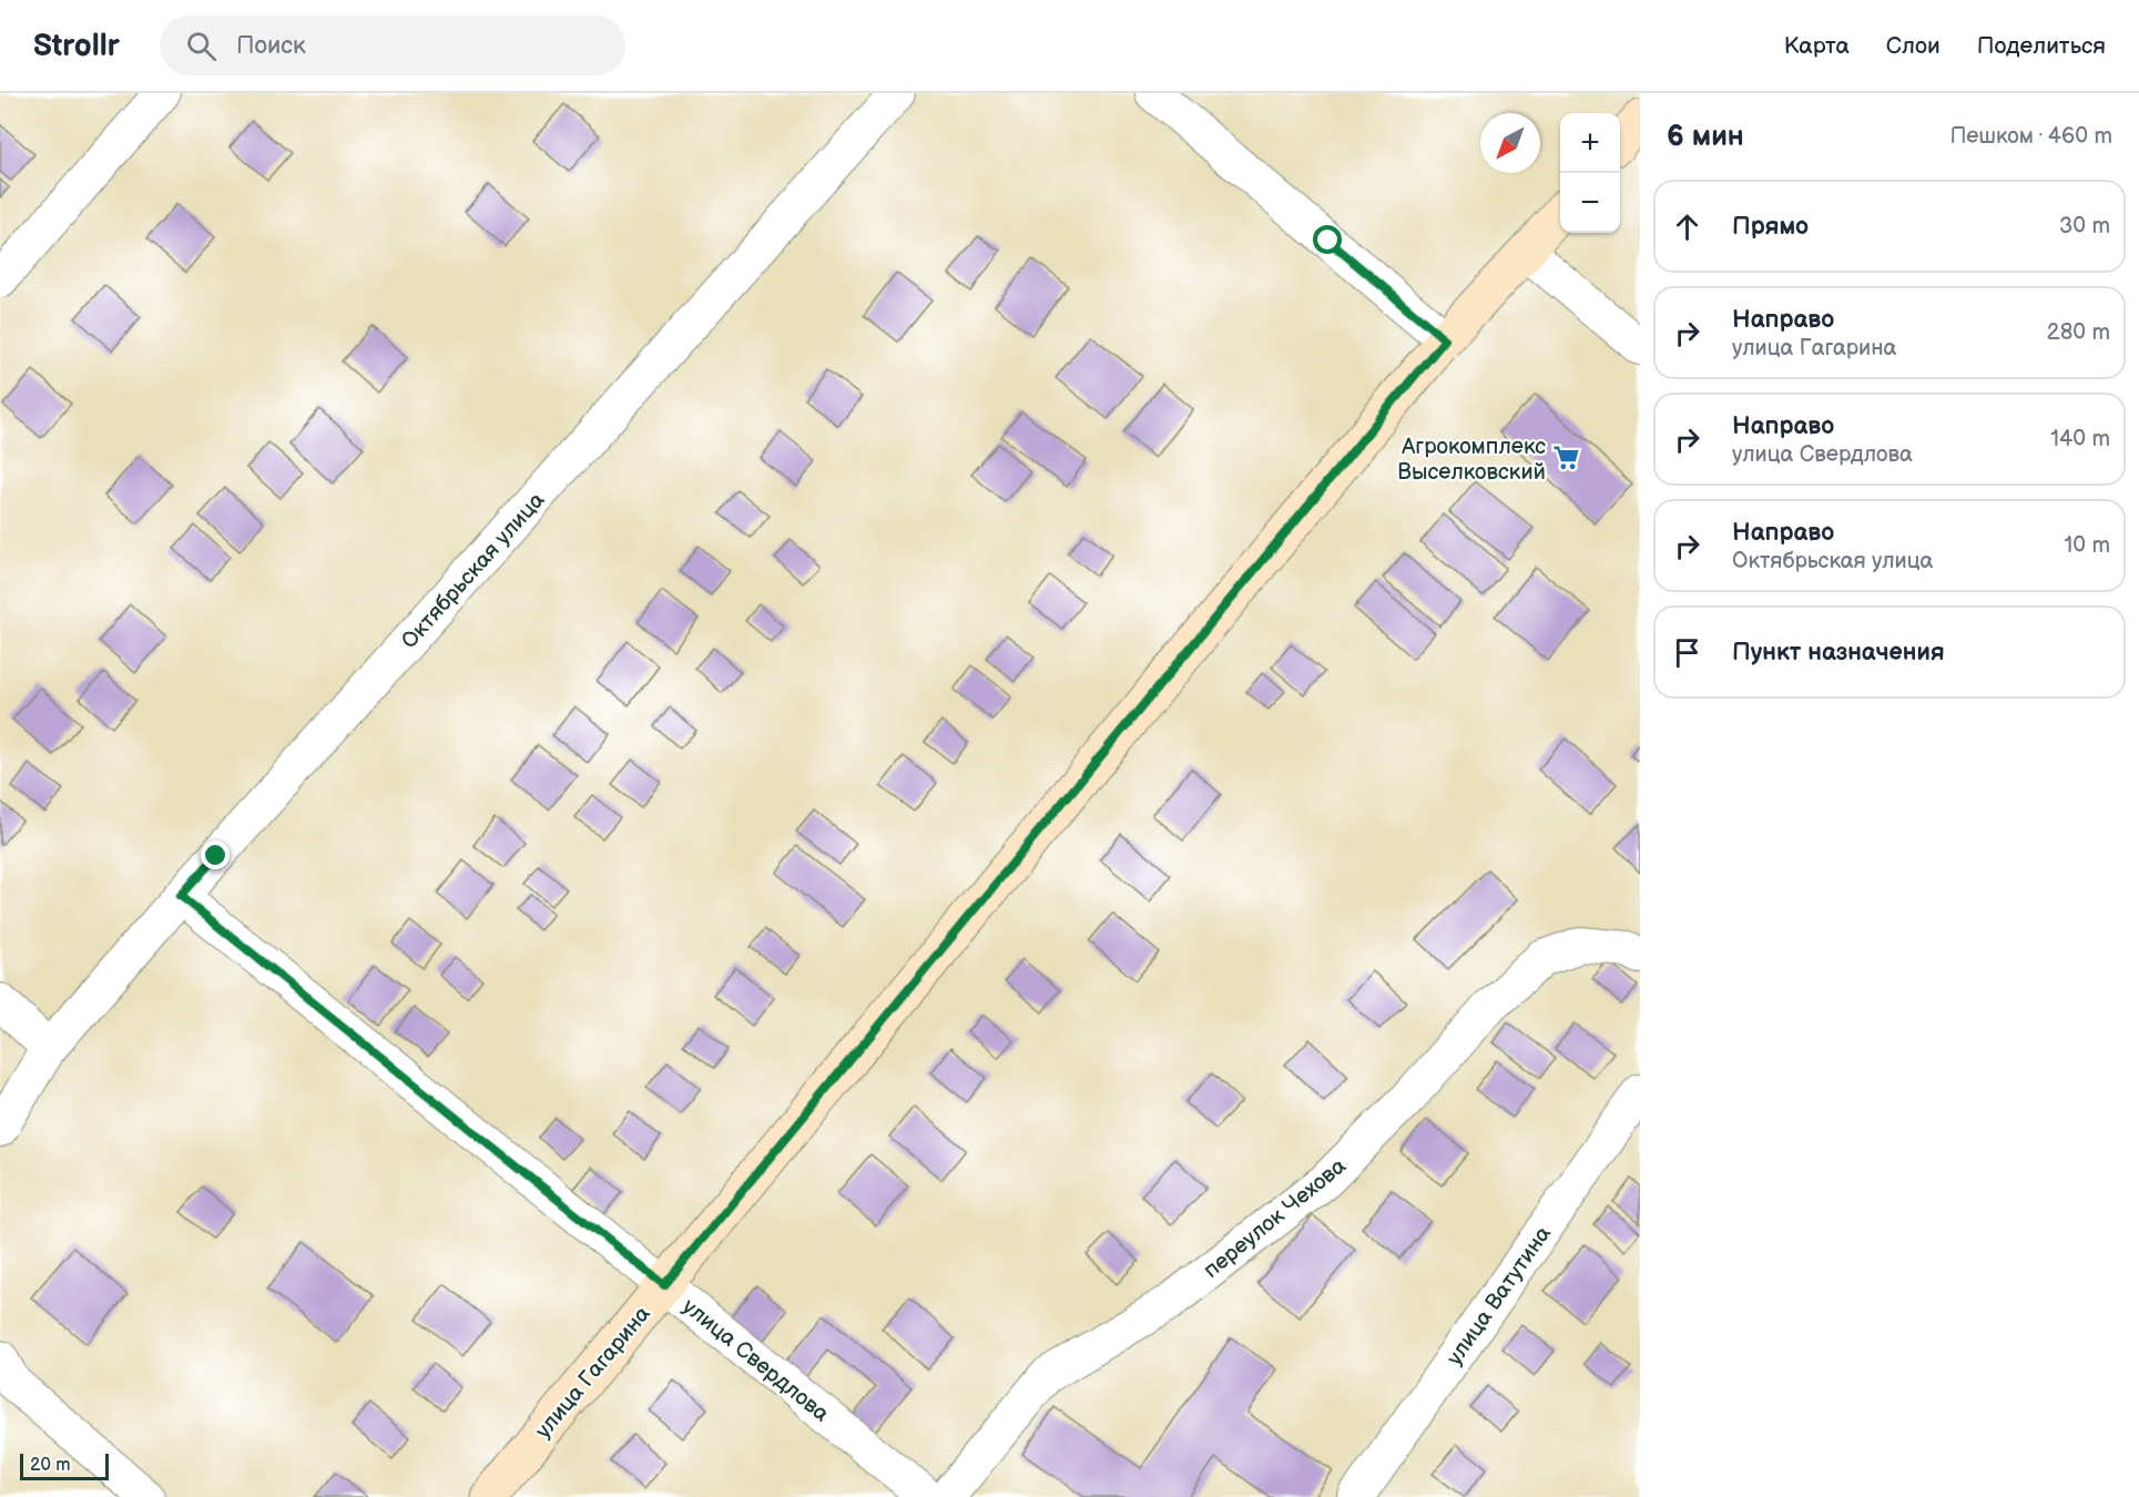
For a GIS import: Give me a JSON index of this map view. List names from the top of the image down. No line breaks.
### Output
{"streets":{"main road":["улица Гагарина"],"street":["Октябрьская улица","переулок Чехова","улица Ватутина","улица Свердлова"]},"crossings":[["Октябрьская улица","улица Свердлова"],["улица Свердлова","улица Гагарина"]],"places":{"supermarket":["Агрокомплекс Выселковский"]},"scale_bar":"20 m","north":"bottom left","page":{"header":"Strollr","search":"Поиск","nav":["Карта","Слои","Поделиться"],"heading":["6 мин","Пешком · 460 m"],"map_buttons":["+","−"],"list":[["Прямо","30 m"],["Направо","улица Гагарина","280 m"],["Направо","улица Свердлова","140 m"],["Направо","Октябрьская улица","10 m"],"Пункт назначения"],"scale":"20 m"}}
